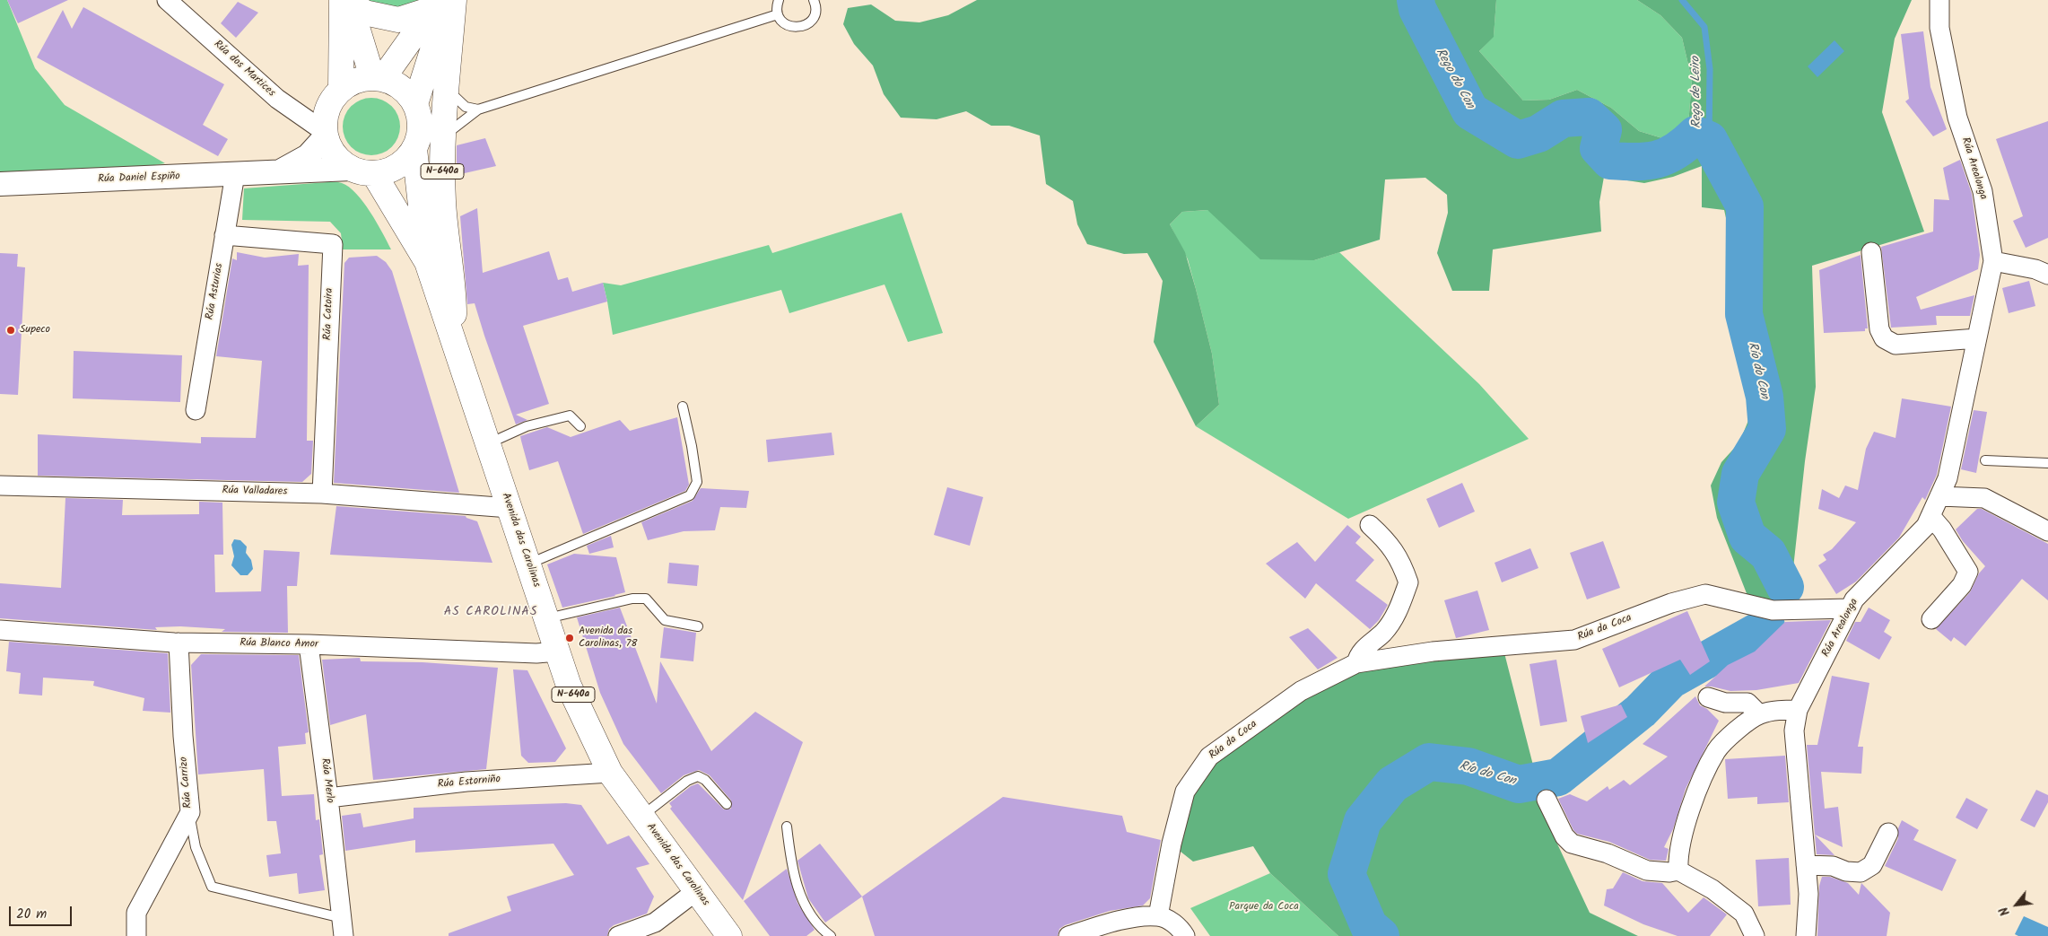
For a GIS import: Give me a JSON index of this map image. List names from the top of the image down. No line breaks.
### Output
{"streets":{"main road":["N-640a","Avenida das Carolinas"],"street":["Rúa dos Martices","Rúa Arealonga","Rúa Daniel Espiño","Rúa Asturias","Rúa Catoira","Rúa Valladares","Rúa da Coca","Rúa Blanco Amor","Rúa Merlo","Rúa Carrizo","Rúa Estorniño"]},"crossings":[["Rúa dos Martices","N-640a"],["Rúa dos Martices","Rúa Daniel Espiño"],["Rúa Arealonga","Rúa da Coca"],["N-640a","Rúa Daniel Espiño"],["N-640a","Avenida das Carolinas"],["Rúa Daniel Espiño","Rúa Asturias"],["Rúa Asturias","Rúa Catoira"],["Rúa Catoira","Rúa Valladares"],["Rúa Valladares","Avenida das Carolinas"],["Avenida das Carolinas","Rúa Blanco Amor"],["Avenida das Carolinas","Rúa Estorniño"],["Rúa Blanco Amor","Rúa Merlo"],["Rúa Blanco Amor","Rúa Carrizo"],["Rúa Merlo","Rúa Estorniño"]],"districts":["AS CAROLINAS"],"water":["Rego do Con","Rego de Leiro","Río do Con"],"parks":["Parque da Coca"],"places":["Supeco","Avenida das Carolinas, 78"],"scale_bar":"20 m","north":"bottom left"}
